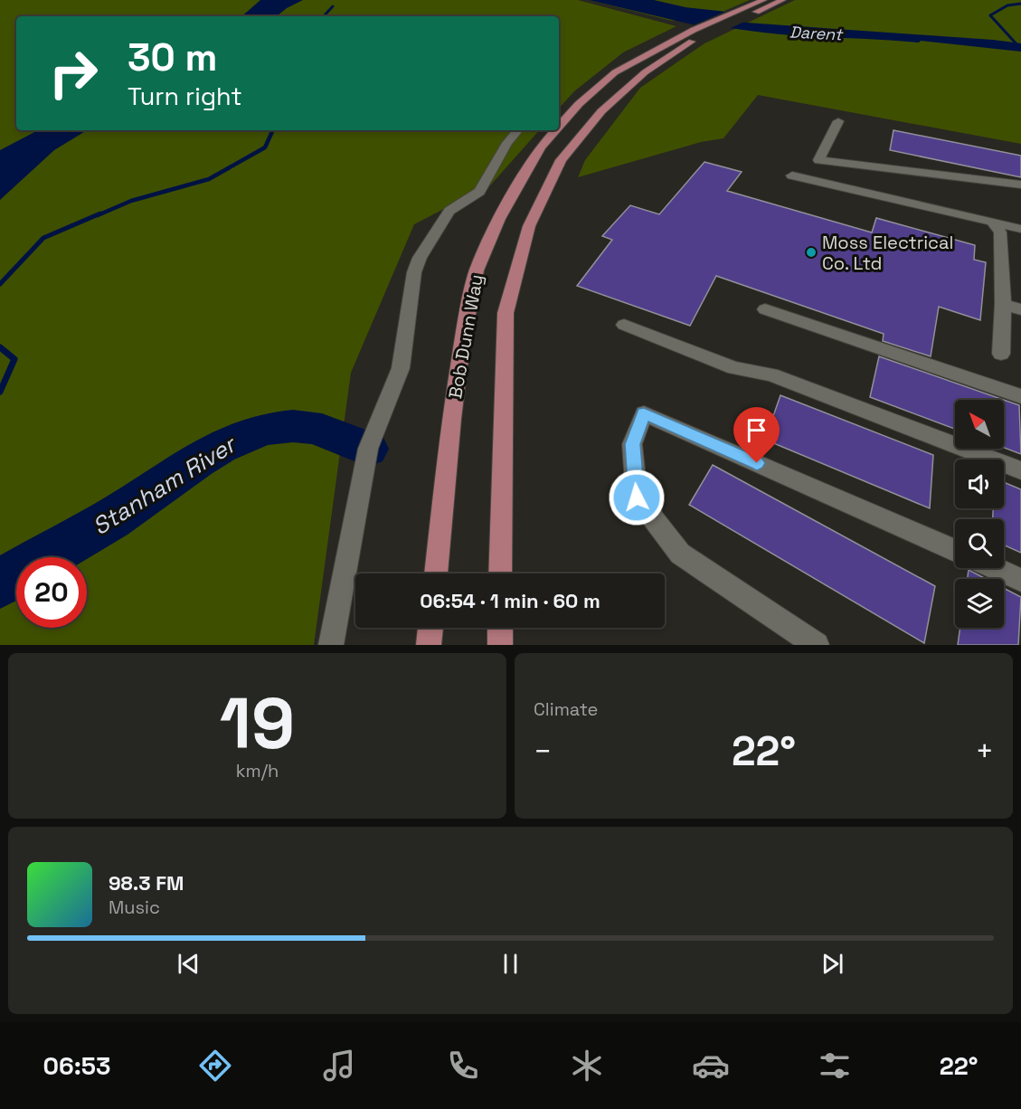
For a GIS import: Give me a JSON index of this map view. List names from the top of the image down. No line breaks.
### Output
{"streets":{"main road":["Bob Dunn Way"]},"water":["Darent","Stanham River"],"places":["Moss Electrical Co. Ltd"],"north":"top left","page":{"turn":["30 m","Turn right"],"limit":"20","trip":"06:54 · 1 min · 60 m","tile":[["19","km/h"],"Climate"],"heat":["−","22°","+"],"song":["98.3 FM","Music"],"tabs":["06:53","22°"]}}
